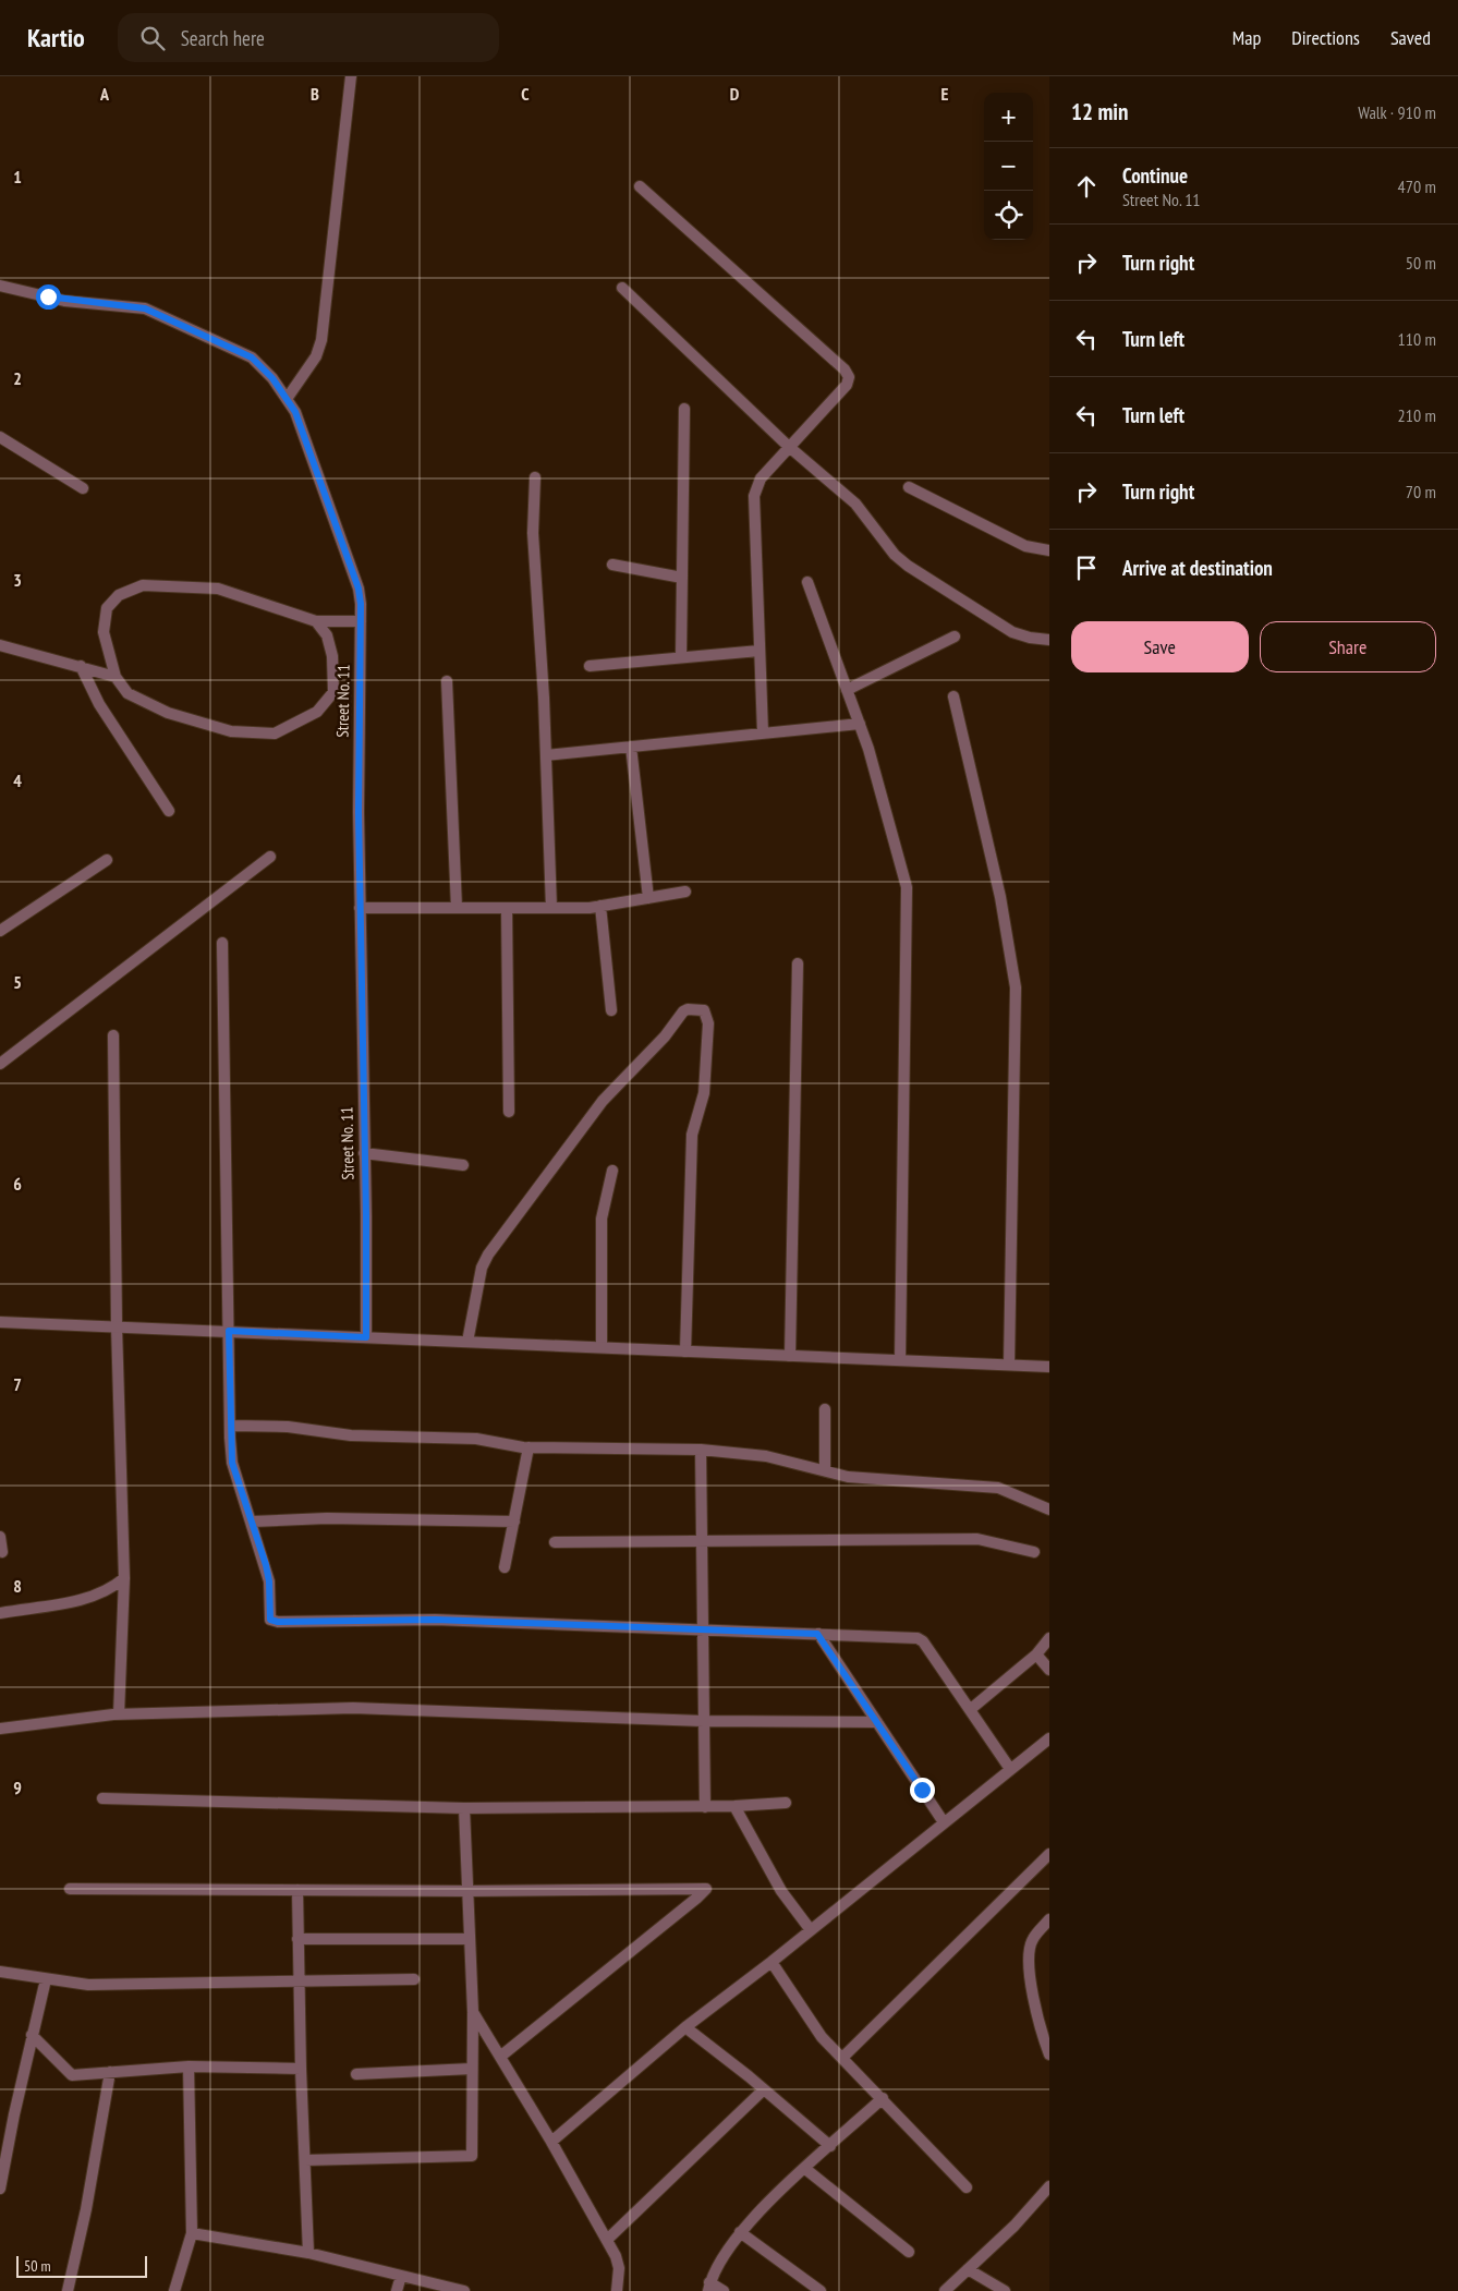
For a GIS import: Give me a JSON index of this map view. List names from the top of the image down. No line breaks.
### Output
{"streets":{"street":["Street No. 11"]},"scale_bar":"50 m","page":{"header":"Kartio","search":"Search here","nav":["Map","Directions","Saved"],"heading":["12 min","Walk · 910 m"],"map_buttons":["+","−"],"list":[["Continue","Street No. 11","470 m"],["Turn right","50 m"],["Turn left","110 m"],["Turn left","210 m"],["Turn right","70 m"],"Arrive at destination"],"buttons":["Save","Share"],"scale":"50 m"},"grid":{"columns":["A","B","C","D","E"],"rows":["1","2","3","4","5","6","7","8","9"]}}
